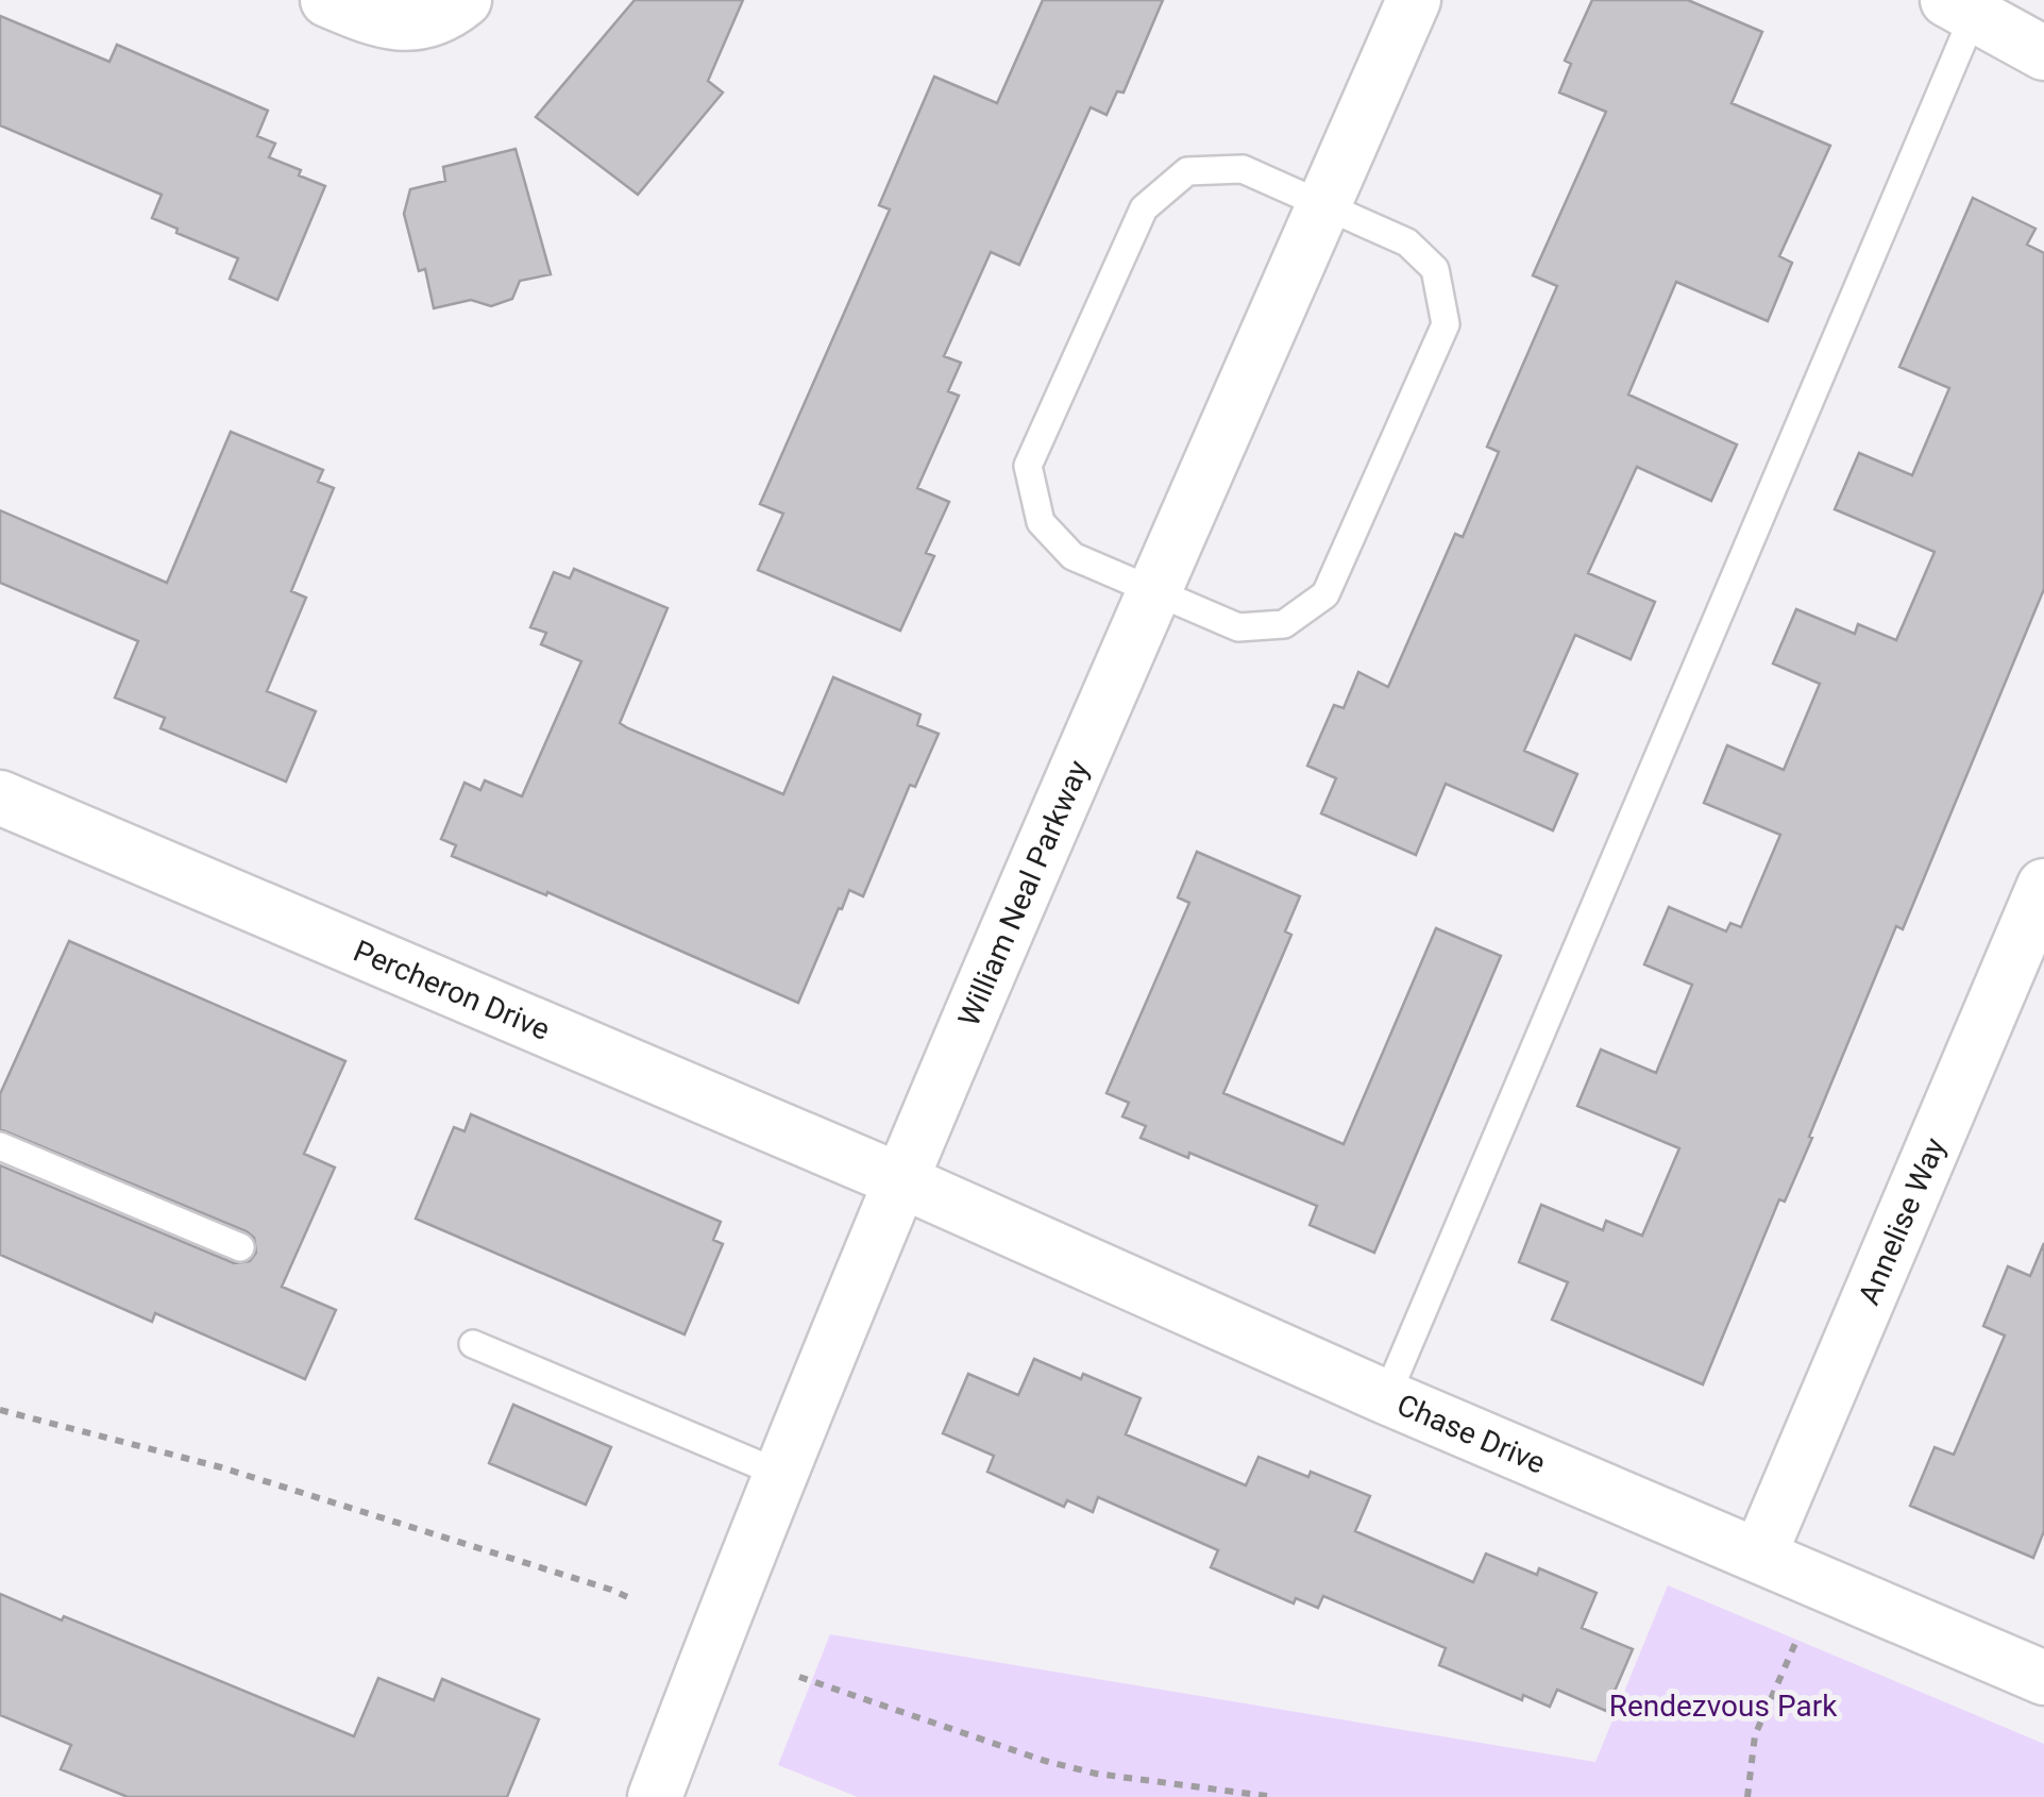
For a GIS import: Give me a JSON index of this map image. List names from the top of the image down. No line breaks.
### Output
{"streets":{"street":["William Neal Parkway","Percheron Drive","Annelise Way","Chase Drive"]},"crossings":[["William Neal Parkway","Percheron Drive"],["William Neal Parkway","Chase Drive"],["Percheron Drive","Chase Drive"],["Annelise Way","Chase Drive"]],"parks":["Rendezvous Park"]}
